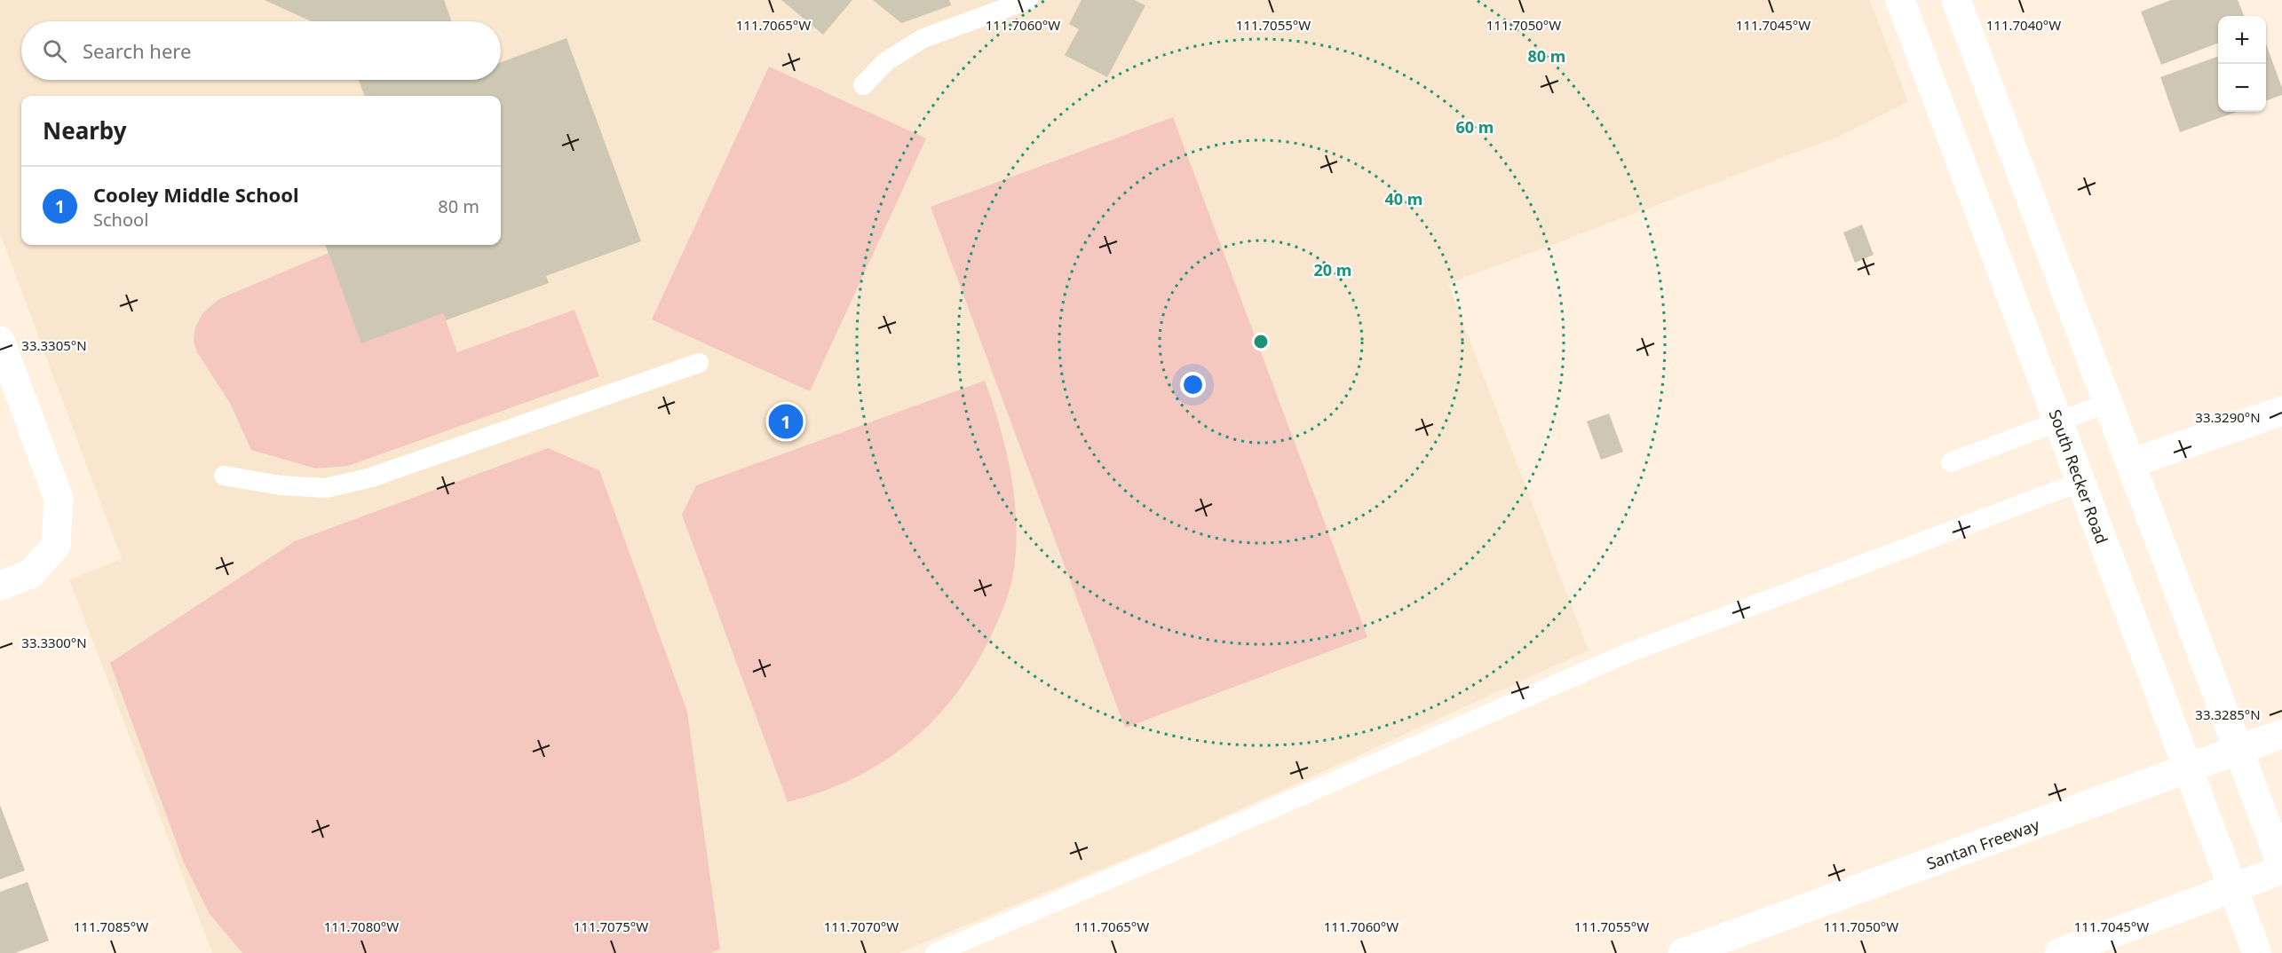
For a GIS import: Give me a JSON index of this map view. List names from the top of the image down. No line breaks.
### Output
{"streets":{"main road":["South Recker Road","Santan Freeway"]},"page":{"map_buttons":["+","−"],"search":"Search here","heading":"Nearby","list":[{"mark":"1","name":"Cooley Middle School","note":"School","value":"80 m"}],"pins":"1"},"coordinates":["111.7065°W","111.7060°W","111.7055°W","111.7050°W","111.7045°W","111.7040°W","33.3305°N","33.3290°N","33.3300°N","33.3285°N","111.7085°W","111.7080°W","111.7075°W","111.7070°W"],"rings":["80 m","60 m","40 m","20 m"]}
